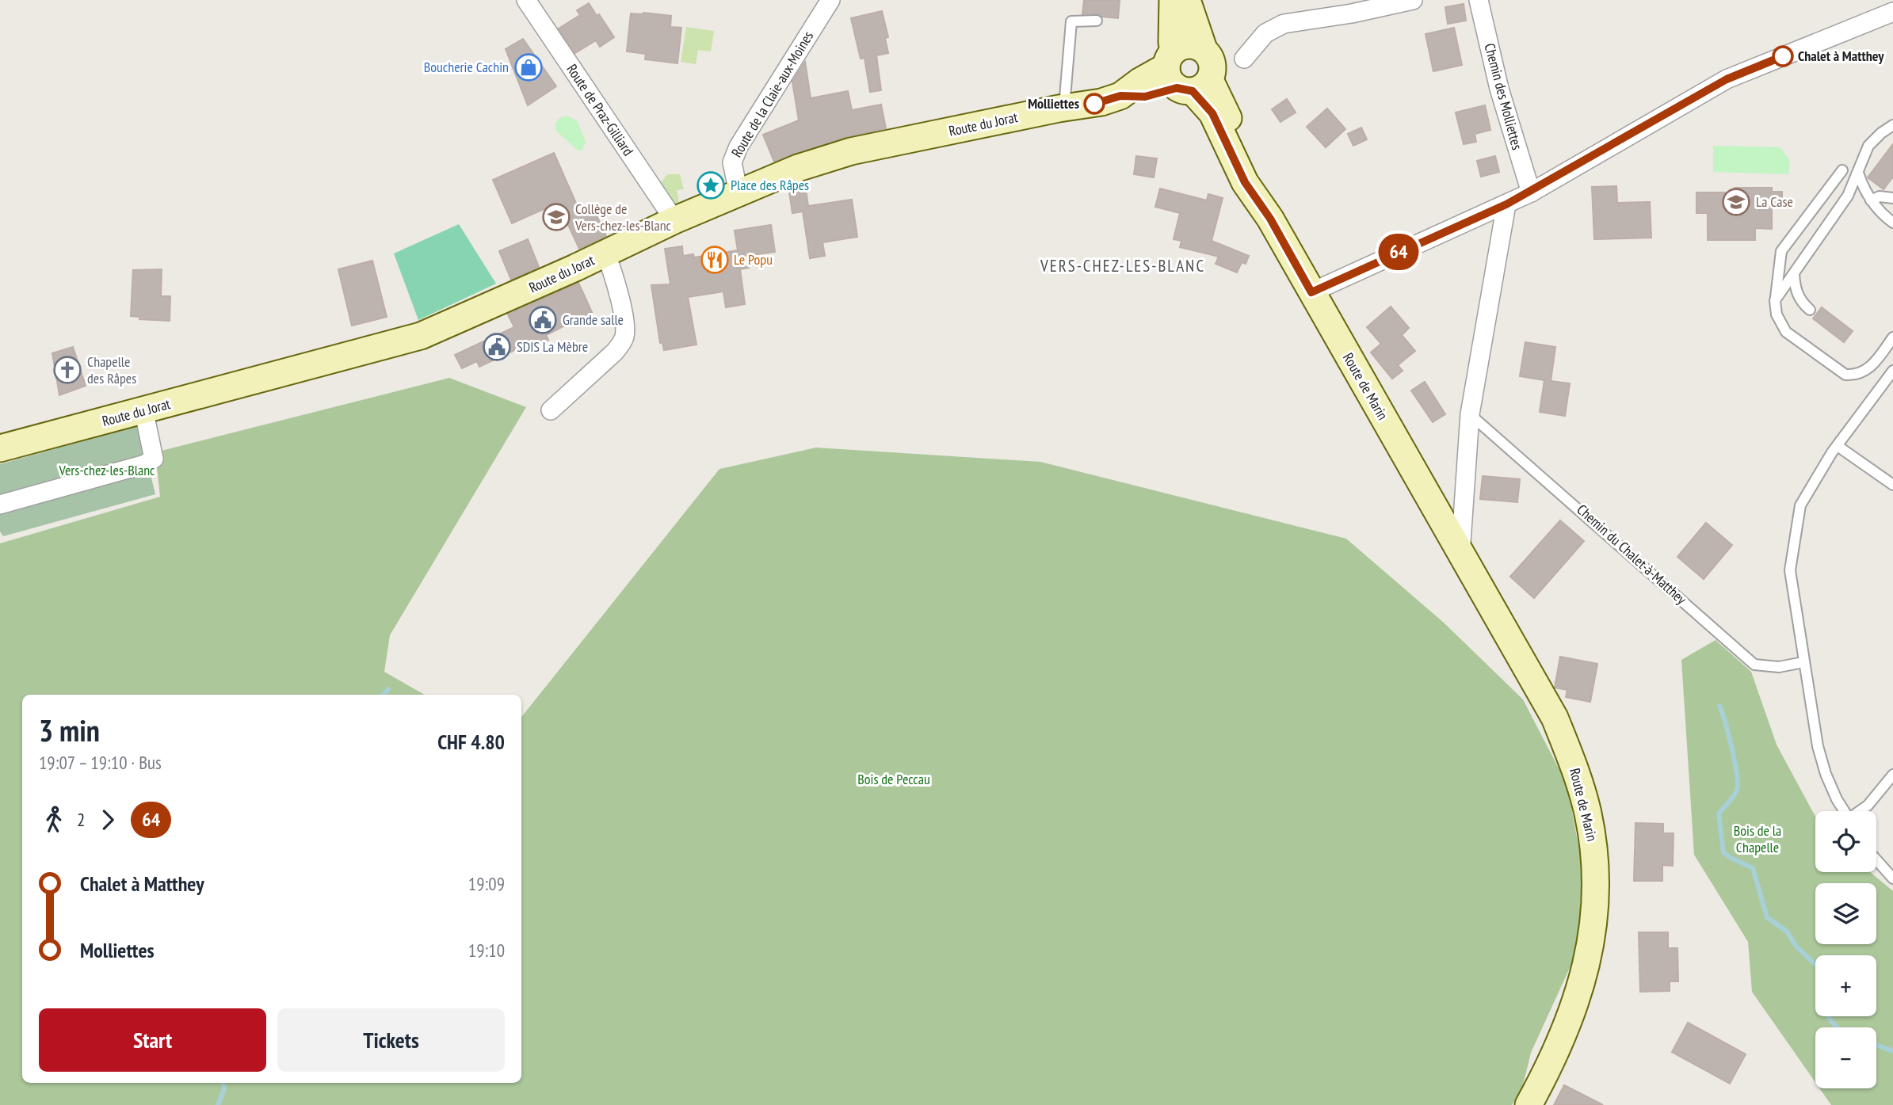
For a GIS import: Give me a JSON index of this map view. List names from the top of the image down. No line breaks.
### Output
{"streets":{"main road":["Route du Jorat","Route de Marin"],"street":["Route de la Claie-aux-Moines","Chemin des Molliettes","Route de Praz-Gilliard"],"lane":["Chemin du Chalet-à-Matthey"]},"crossings":[["Route de la Claie-aux-Moines","Route du Jorat"],["Route de Praz-Gilliard","Route du Jorat"],["Route du Jorat","Route de Marin"]],"districts":["VERS-CHEZ-LES-BLANC"],"parks":["Vers-chez-les-Blanc","Bois de Peccau","Bois de la Chapelle"],"places":{"other":["Chalet à Matthey","Molliettes"],"shop":["Boucherie Cachin"],"place":["Place des Râpes"],"school or university":["La Case","Collège de Vers-chez-les-Blanc"],"restaurant":["Le Popu"],"public building":["Grande salle","SDIS La Mèbre"],"church":["Chapelle des Râpes"]},"lines":["bus line 64"],"page":{"on_map":"64","heading":["3 min","19:07 – 19:10 · Bus","CHF 4.80"],"legs":["2","64"],"map_buttons":["+","−"],"list":[{"name":"Chalet à Matthey","value":"19:09"},{"name":"Molliettes","value":"19:10"}],"buttons":["Start","Tickets"]}}
